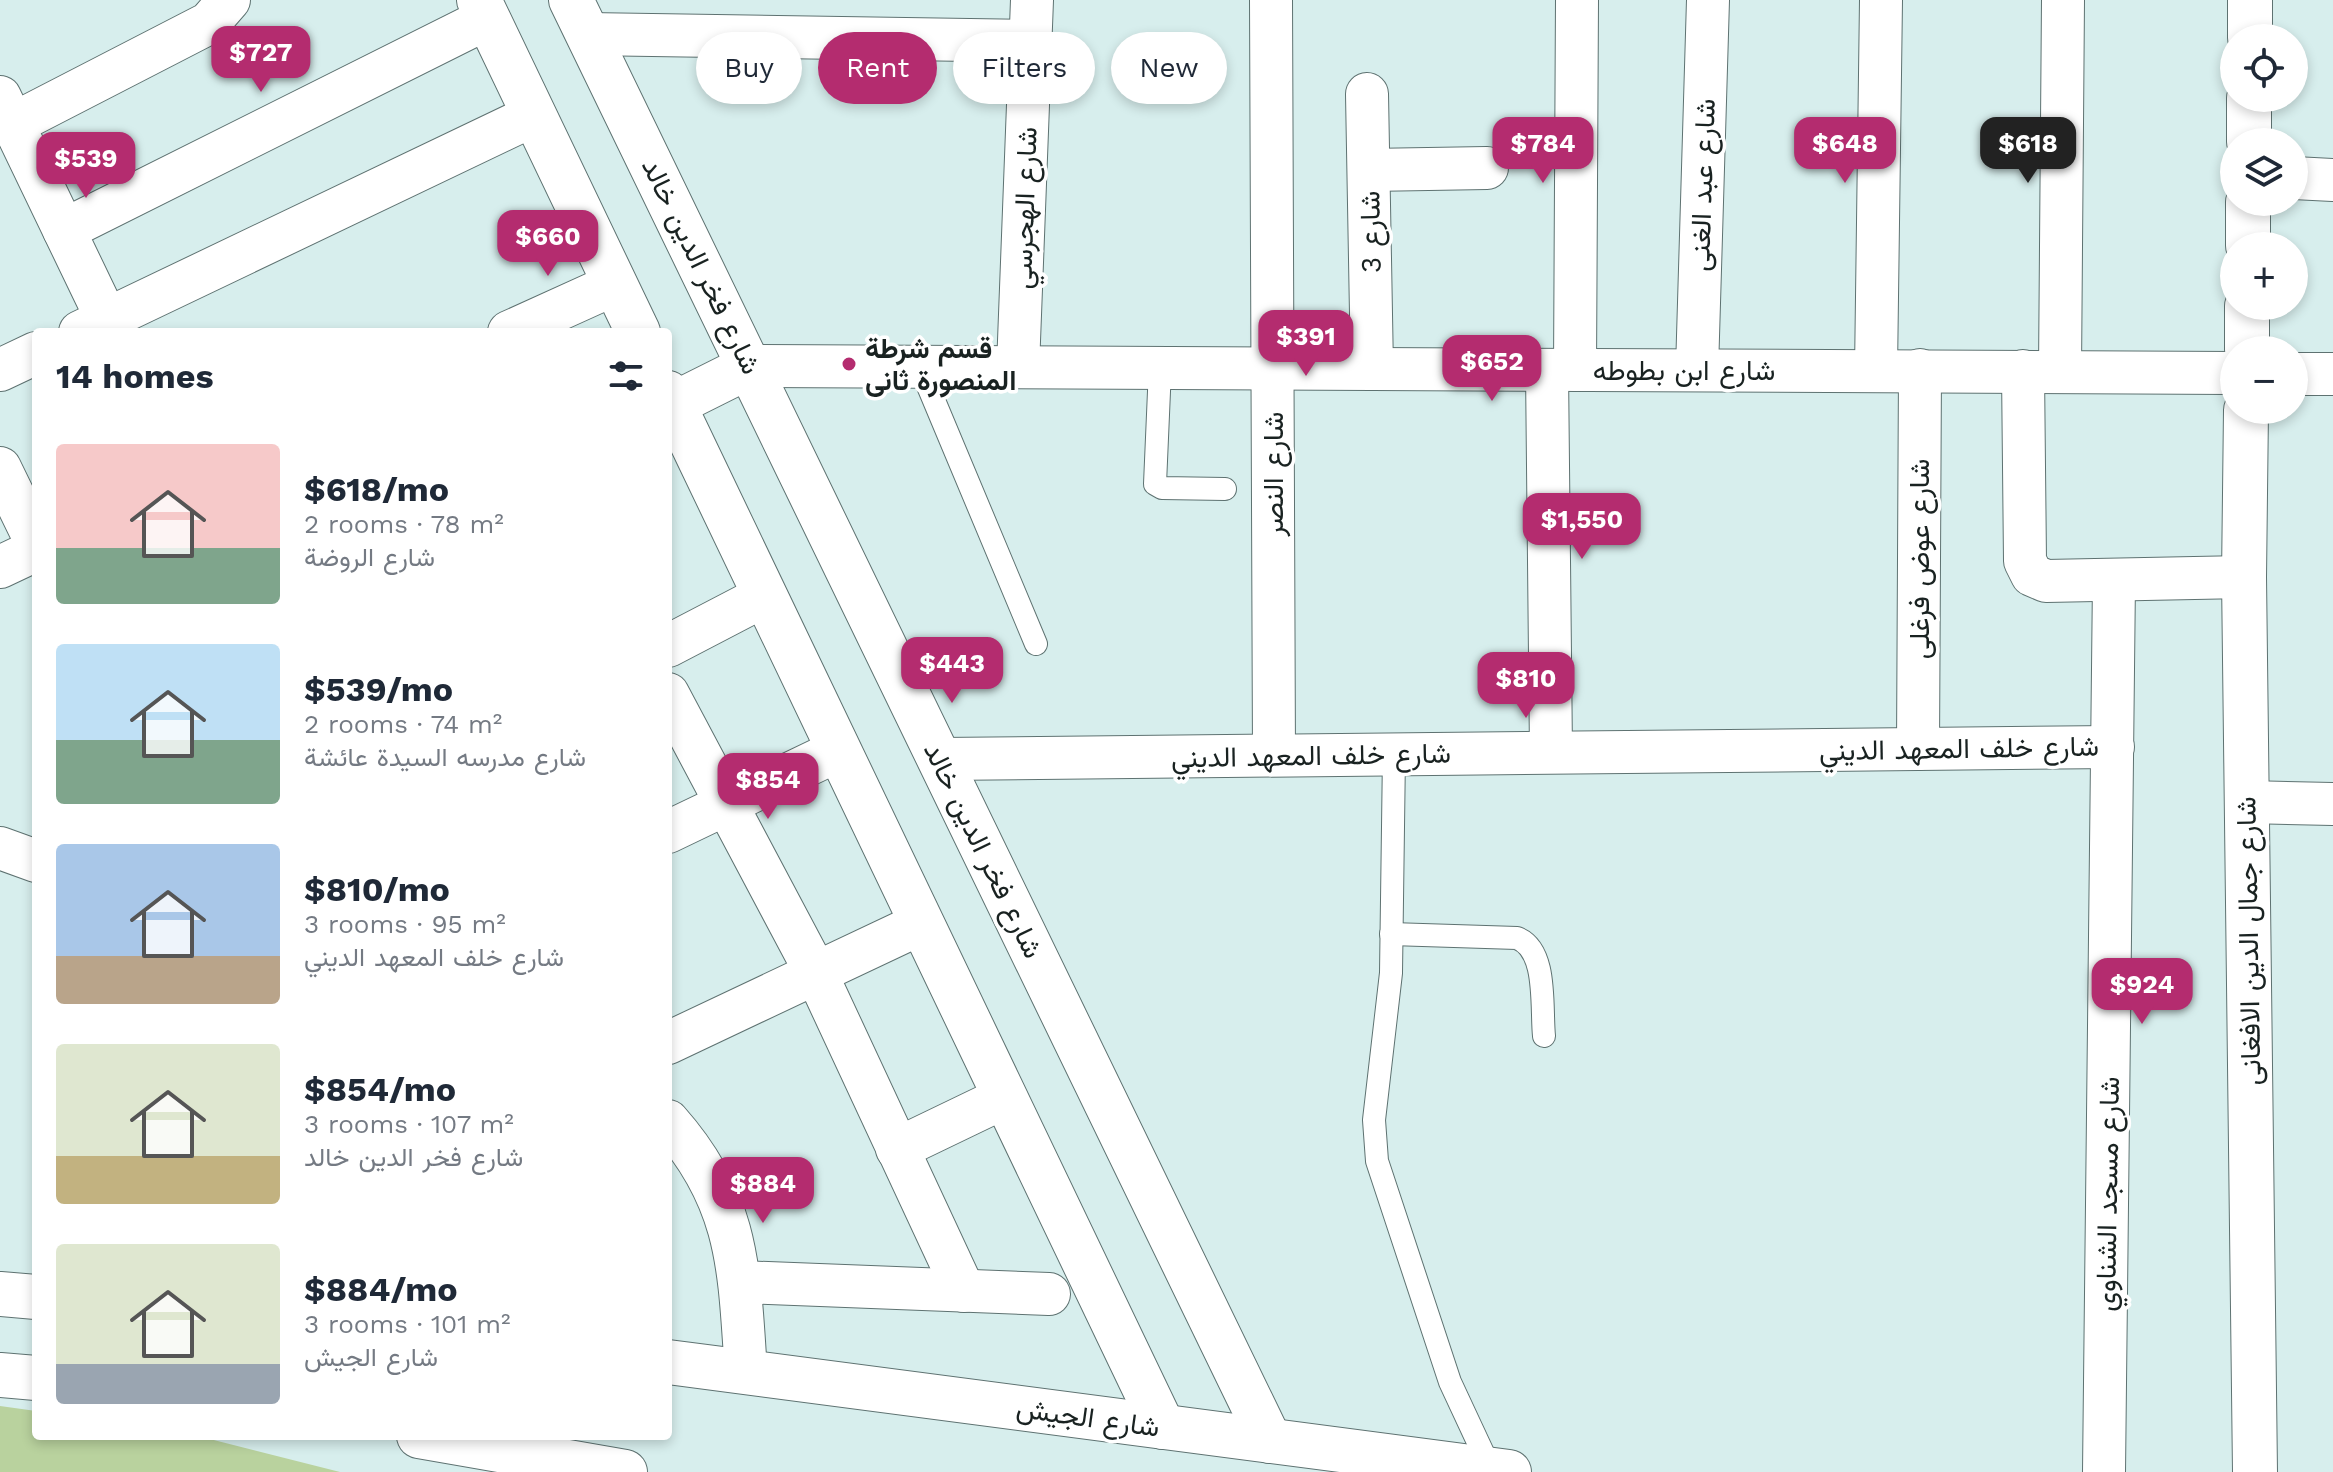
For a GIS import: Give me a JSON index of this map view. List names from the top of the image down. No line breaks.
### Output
{"streets":{"main road":["شارع فخر الدين خالد","شارع جمال الدين الافغانى","شارع الجيش"],"street":["شارع عبد الغنى","شارع الهجرسي","شارع 3","شارع ابن بطوطه","شارع النصر","شارع عوض فرغلى","شارع خلف المعهد الديني","شارع مسجد الشناوي"]},"crossings":[["شارع عبد الغنى","شارع ابن بطوطه"],["شارع الهجرسي","شارع ابن بطوطه"],["شارع 3","شارع ابن بطوطه"],["شارع فخر الدين خالد","شارع ابن بطوطه"],["شارع فخر الدين خالد","شارع خلف المعهد الديني"],["شارع فخر الدين خالد","شارع الجيش"],["شارع ابن بطوطه","شارع النصر"],["شارع ابن بطوطه","شارع عوض فرغلى"],["شارع النصر","شارع خلف المعهد الديني"],["شارع عوض فرغلى","شارع خلف المعهد الديني"],["شارع خلف المعهد الديني","شارع مسجد الشناوي"]],"places":["قسم شرطة المنصورة ثانى"],"page":{"map_buttons":["+","−"],"price":["$727","$784","$648","$618","$539","$660","$391","$652","$1,550","$443","$810","$854","$924","$884"],"chip":["Buy","Rent","Filters","New"],"heading":"14 homes","list":[{"name":"$618/mo","note":"2 rooms · 78 m² · شارع الروضة"},{"name":"$539/mo","note":"2 rooms · 74 m² · شارع مدرسه السيدة عائشة"},{"name":"$810/mo","note":"3 rooms · 95 m² · شارع خلف المعهد الديني"},{"name":"$854/mo","note":"3 rooms · 107 m² · شارع فخر الدين خالد"},{"name":"$884/mo","note":"3 rooms · 101 m² · شارع الجيش"}]}}
